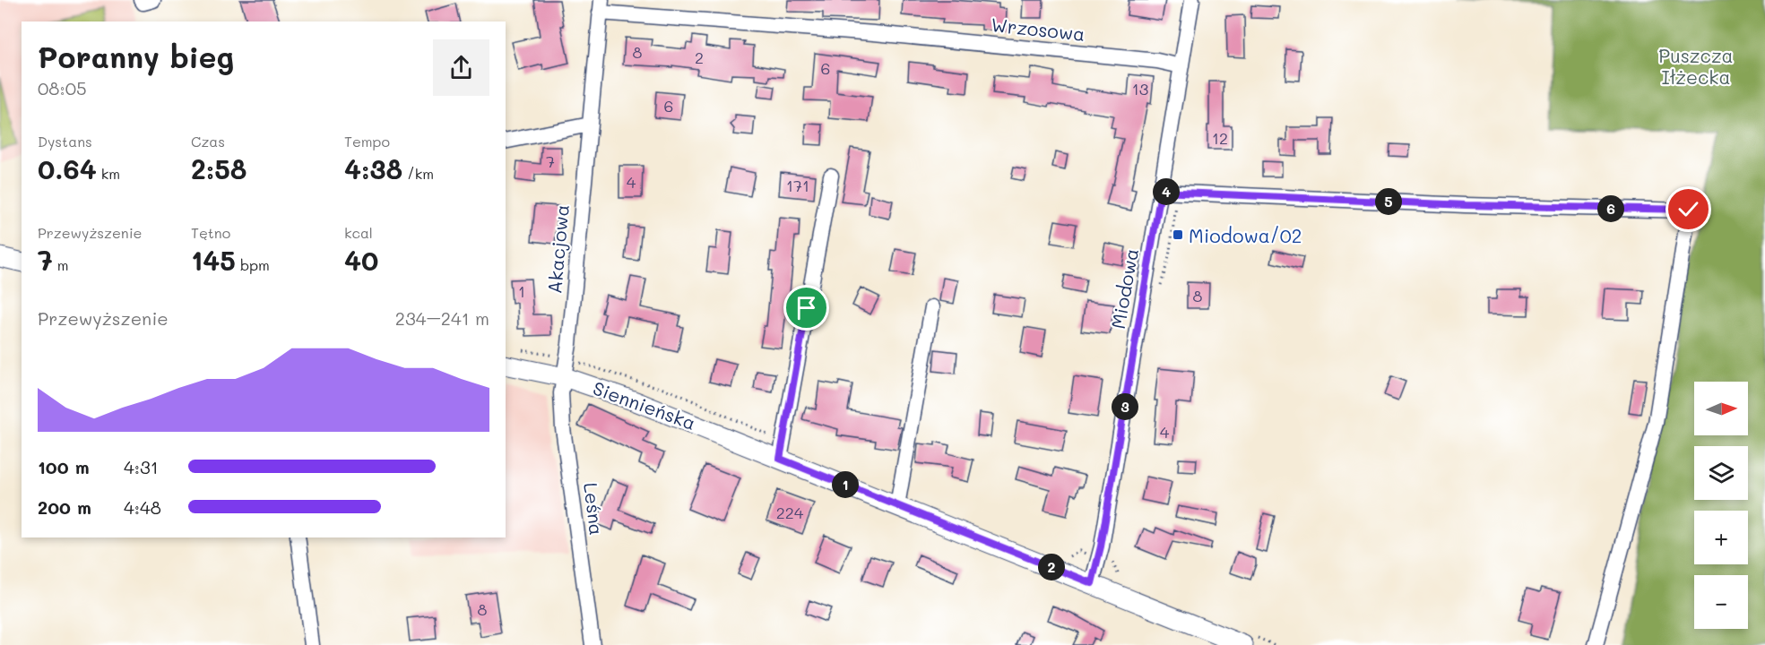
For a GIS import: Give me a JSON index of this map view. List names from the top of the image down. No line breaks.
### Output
{"streets":{"main road":["Siennieńska"],"street":["Wrzosowa","Akacjowa","Miodowa","Leśna"]},"crossings":[["Wrzosowa","Akacjowa"],["Wrzosowa","Miodowa"],["Akacjowa","Siennieńska"],["Akacjowa","Leśna"],["Miodowa","Siennieńska"],["Siennieńska","Leśna"]],"parks":["Puszcza Iłżecka"],"places":{"transit":["Miodowa/02"]},"house_numbers":["8","2","6","13","6","12","7","4","171","1","8","4","224","8"],"north":"right","page":{"heading":["Poranny bieg","08:05"],"stats":[["Dystans","0.64 km"],["Czas","2:58"],["Tempo","4:38 /km"],["Przewyższenie","7 m"],["Tętno","145 bpm"],["kcal","40"]],"pins":["4","5","6","3","1","2"],"chart":["Przewyższenie","234–241 m"],"map_buttons":["+","−"],"list":[{"name":"100 m","note":"4:31"},{"name":"200 m","note":"4:48"}]}}
